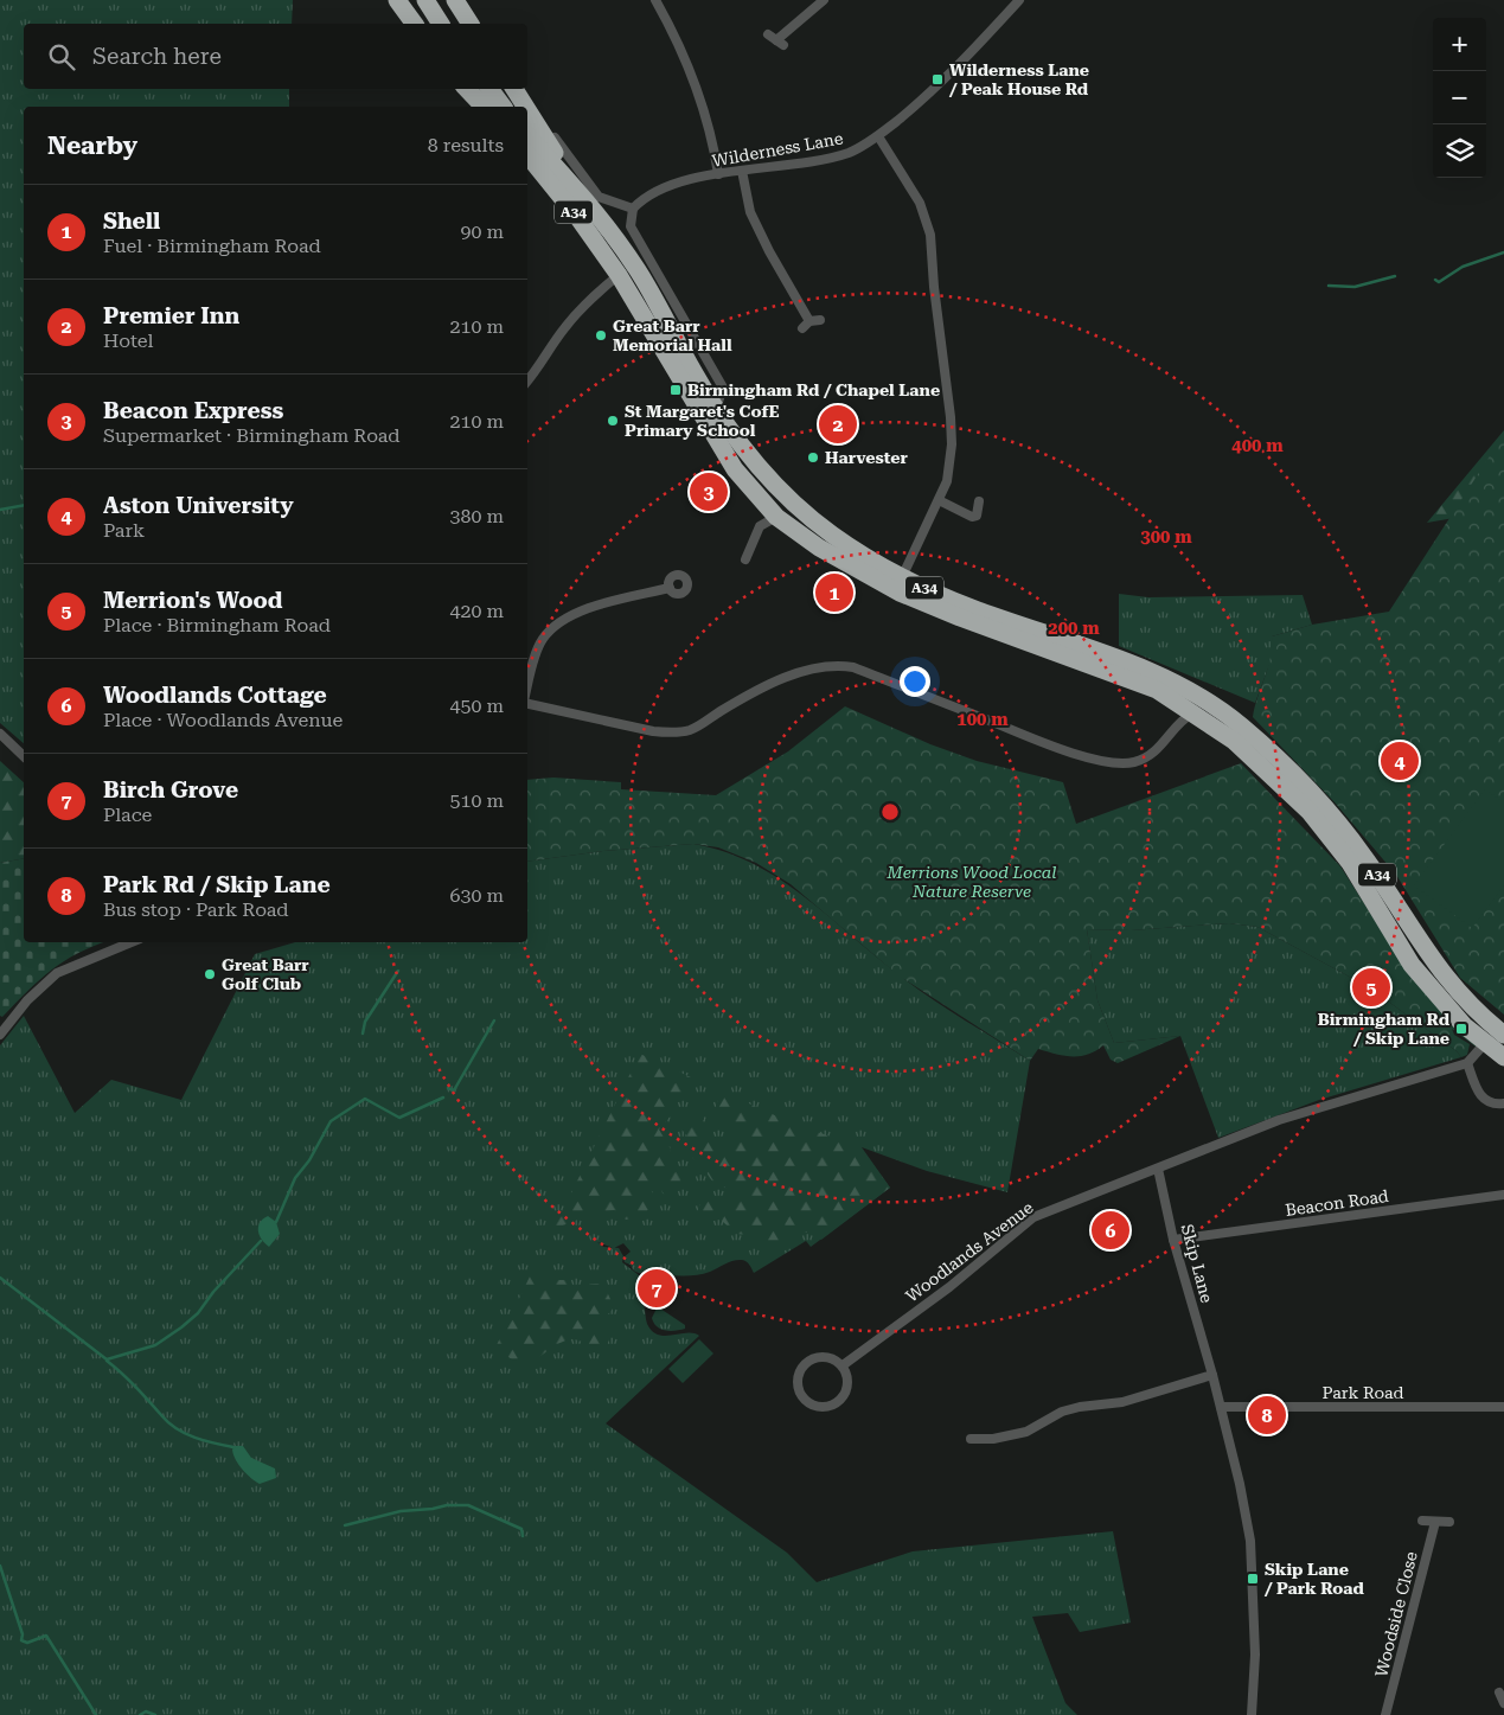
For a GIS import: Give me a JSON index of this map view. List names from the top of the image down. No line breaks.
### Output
{"streets":{"highway":["A34"],"street":["Wilderness Lane","Beacon Road","Woodlands Avenue","Skip Lane","Park Road","Woodside Close"]},"crossings":[["Beacon Road","Skip Lane"],["Woodlands Avenue","Skip Lane"],["Skip Lane","Park Road"]],"parks":["Merrions Wood Local Nature Reserve"],"places":{"transit":["Wilderness Lane / Peak House Rd","Birmingham Rd / Chapel Lane","Birmingham Rd / Skip Lane","Skip Lane / Park Road"],"other":["Great Barr Memorial Hall","St Margaret's CofE Primary School","Harvester","Great Barr Golf Club"]},"page":{"map_buttons":["+","−"],"search":"Search here","heading":["Nearby","8 results"],"list":[{"mark":"1","name":"Shell","note":"Fuel · Birmingham Road","value":"90 m"},{"mark":"2","name":"Premier Inn","note":"Hotel","value":"210 m"},{"mark":"3","name":"Beacon Express","note":"Supermarket · Birmingham Road","value":"210 m"},{"mark":"4","name":"Aston University","note":"Park","value":"380 m"},{"mark":"5","name":"Merrion's Wood","note":"Place · Birmingham Road","value":"420 m"},{"mark":"6","name":"Woodlands Cottage","note":"Place · Woodlands Avenue","value":"450 m"},{"mark":"7","name":"Birch Grove","note":"Place","value":"510 m"},{"mark":"8","name":"Park Rd / Skip Lane","note":"Bus stop · Park Road","value":"630 m"}],"pins":["2","3","1","4","5","6","7","8"]},"rings":["400 m","300 m","200 m","100 m"]}
